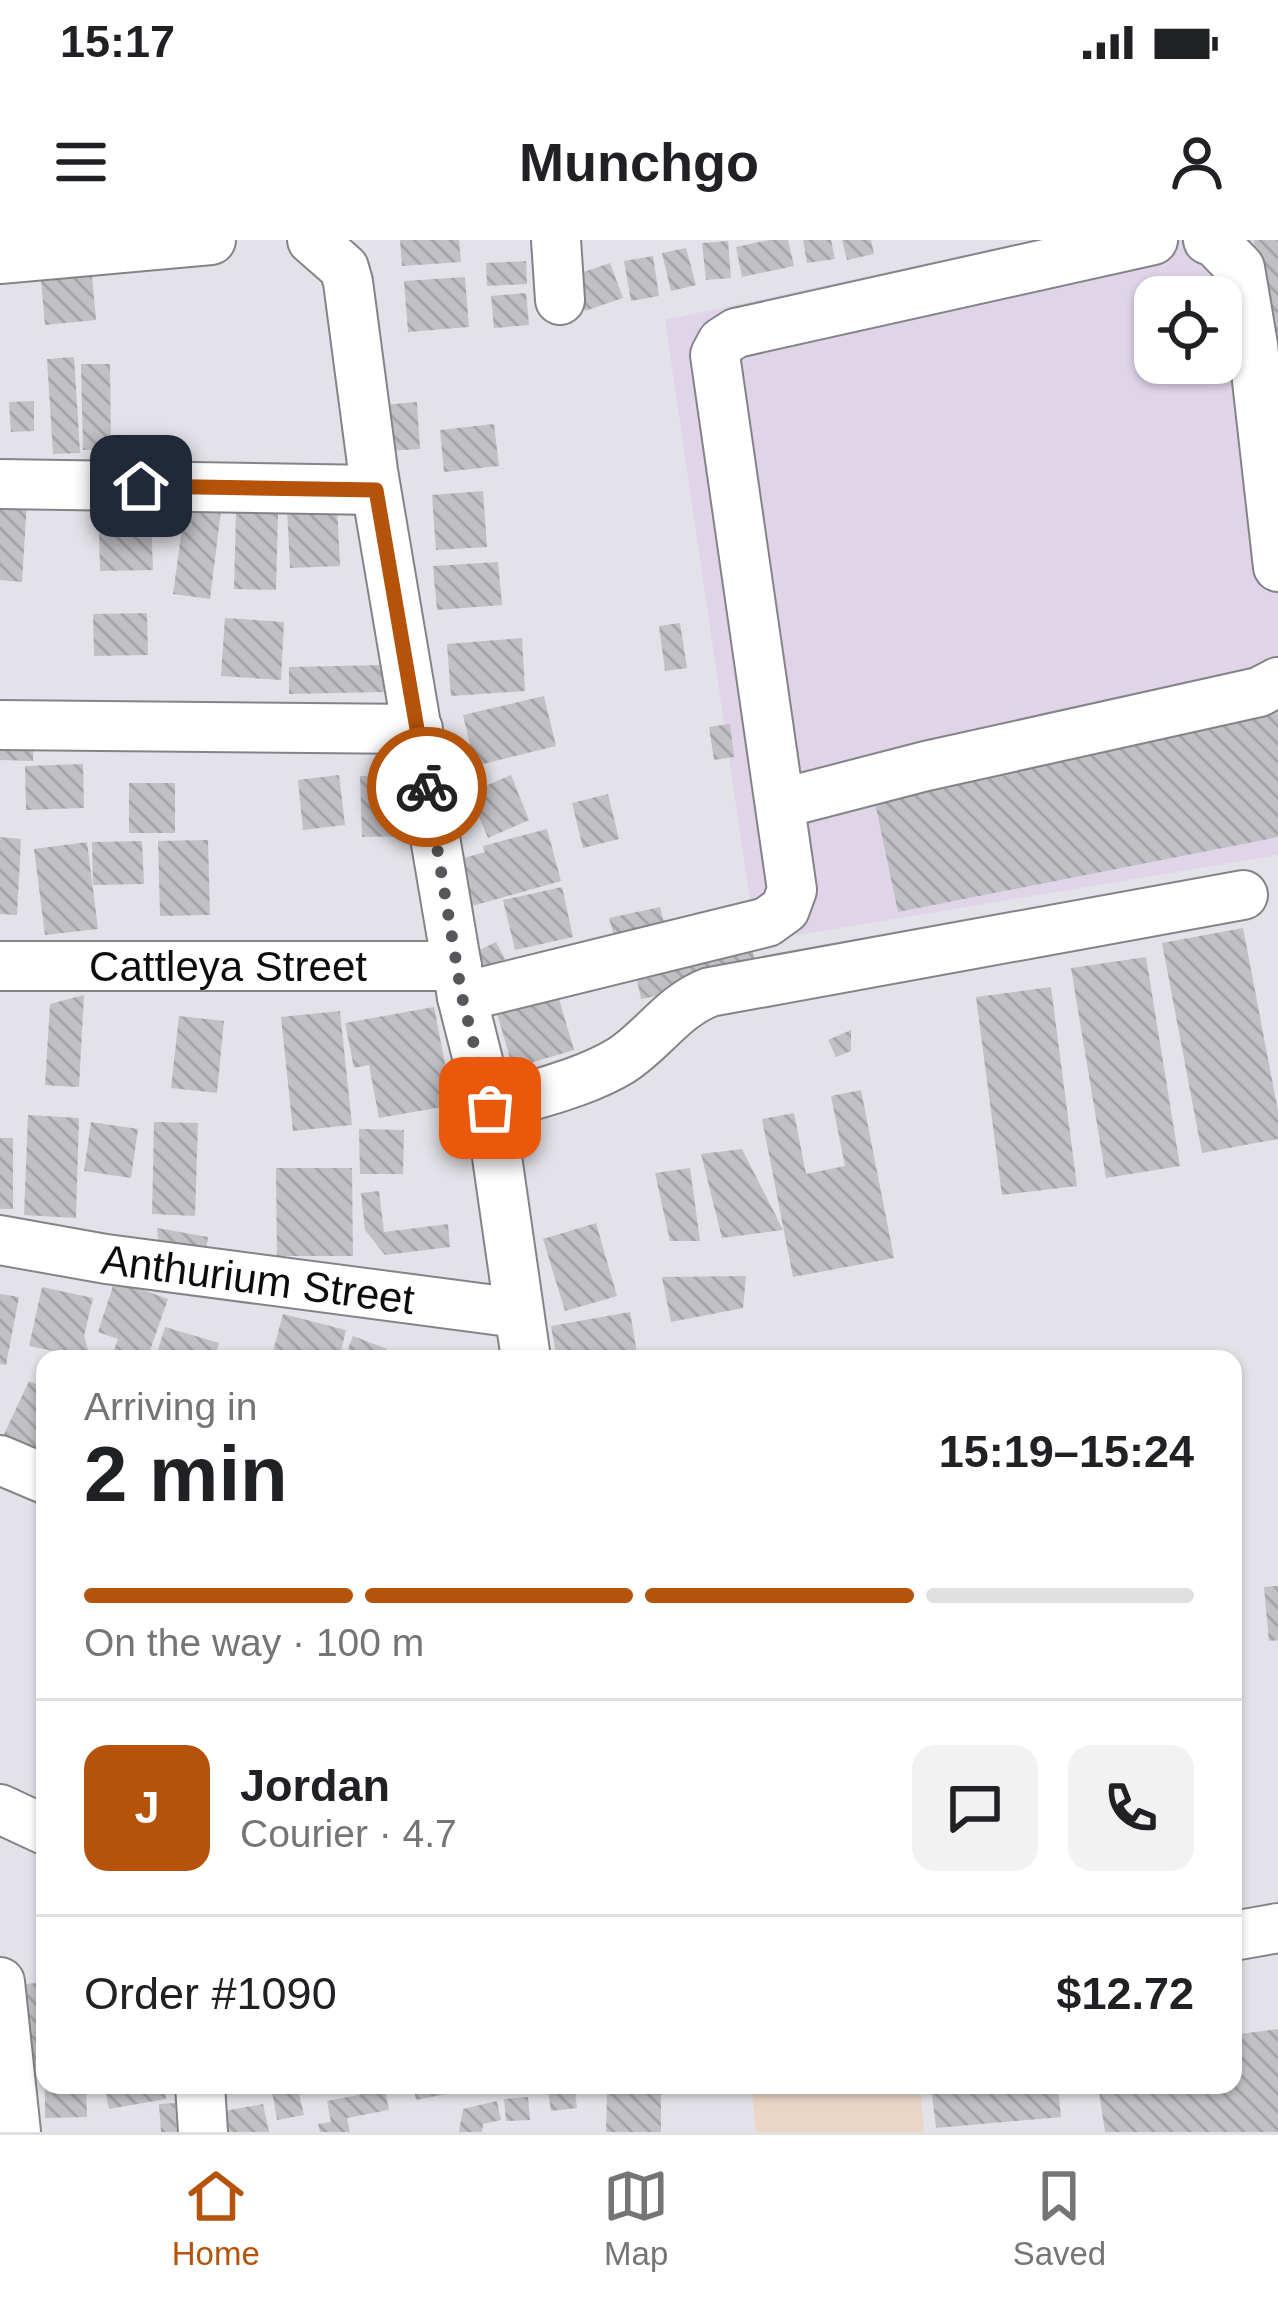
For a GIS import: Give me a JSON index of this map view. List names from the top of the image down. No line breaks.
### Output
{"streets":{"street":["Cattleya Street","Anthurium Street"]},"page":{"status":"15:17","header":"Munchgo","heading":["2 min","Arriving in","15:19–15:24"],"panel":["Jordan","Courier · 4.7","Order #1090","$12.72"],"bar":"On the way · 100 m","round":"J","tabs":["Home","Map","Saved"]}}
